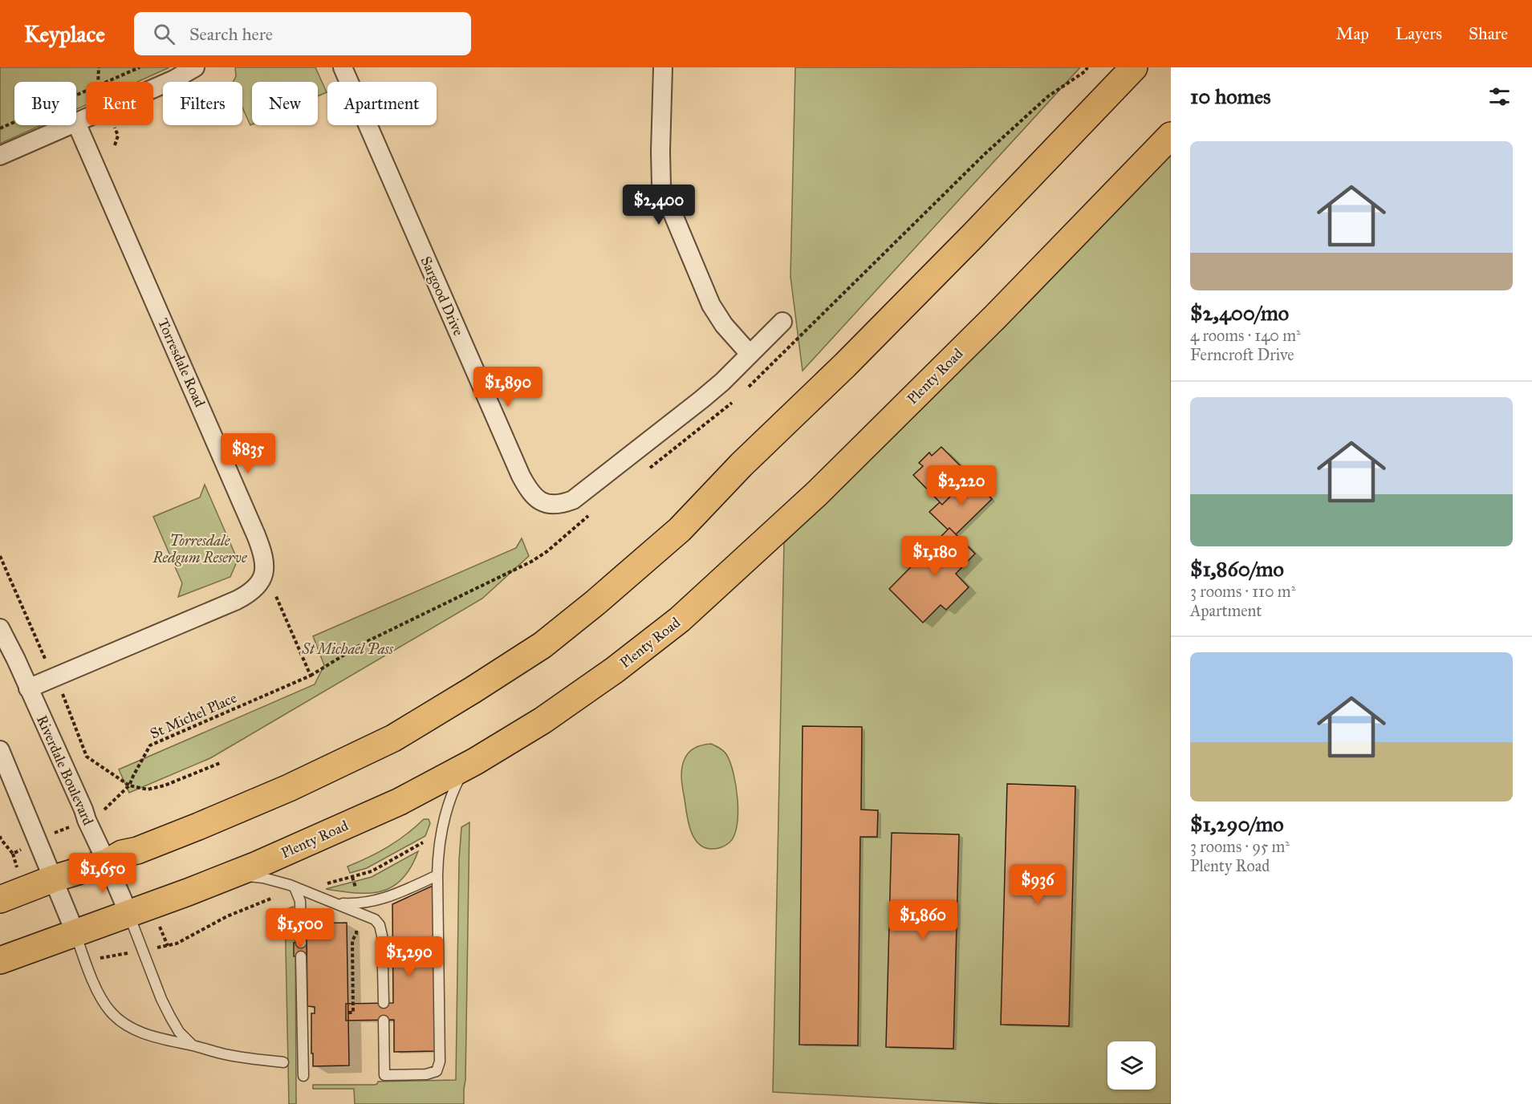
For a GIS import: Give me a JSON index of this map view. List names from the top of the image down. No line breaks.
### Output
{"streets":{"highway":["Plenty Road"],"street":["Sargood Drive","Torresdale Road","Riverdale Boulevard"],"path":["St Michel Place"]},"crossings":[["Plenty Road","Riverdale Boulevard"]],"parks":["Torresdale Redgum Reserve","St Michael Pass"],"page":{"header":"Keyplace","search":"Search here","nav":["Map","Layers","Share"],"heading":"10 homes","chip":["Buy","Rent","Filters","New","Apartment"],"list":[{"name":"$2,400/mo","note":"4 rooms · 140 m² · Ferncroft Drive"},{"name":"$1,860/mo","note":"3 rooms · 110 m² · Apartment"},{"name":"$1,290/mo","note":"3 rooms · 95 m² · Plenty Road"}],"price":["$2,400","$1,890","$835","$2,220","$1,180","$1,650","$936","$1,860","$1,500","$1,290"]}}
